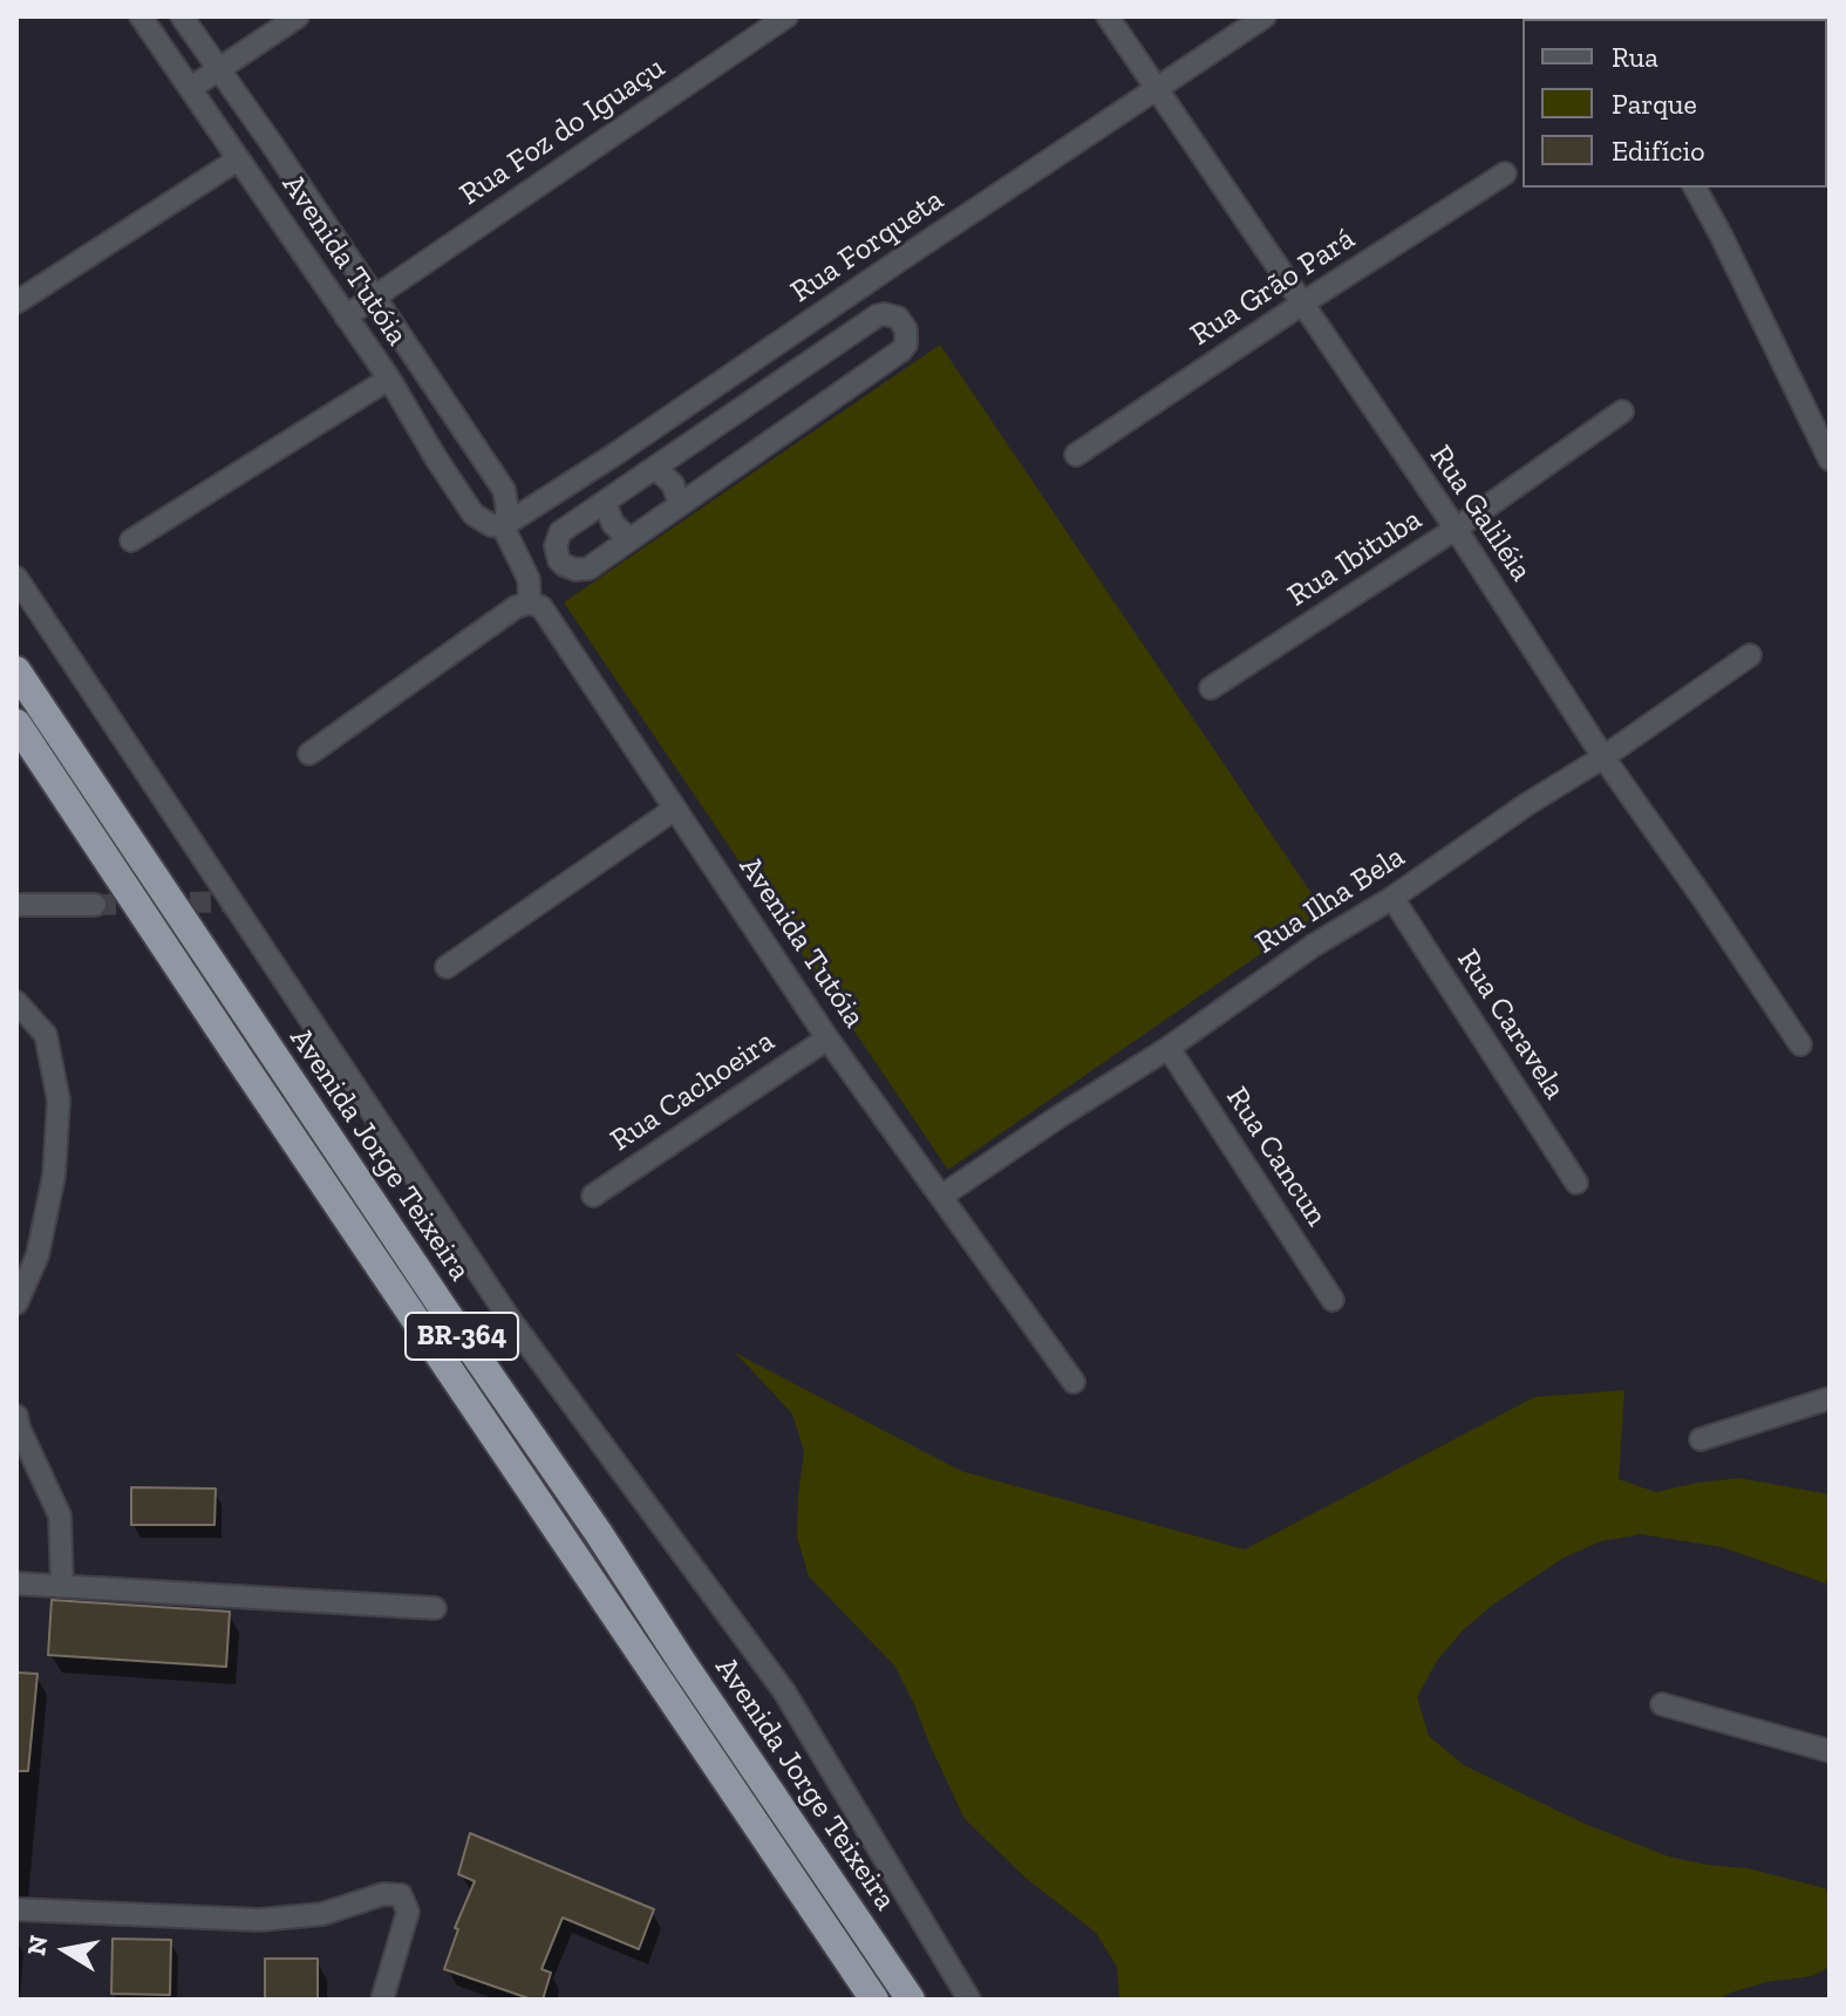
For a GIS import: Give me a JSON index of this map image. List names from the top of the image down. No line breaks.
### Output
{"streets":{"highway":["Avenida Jorge Teixeira","BR-364"],"street":["Rua Foz do Iguaçu","Rua Forqueta","Avenida Tutóia","Rua Grão Pará","Rua Galiléia","Rua Ibituba","Rua Ilha Bela","Rua Caravela","Rua Cachoeira","Rua Cancun"]},"crossings":[["Rua Foz do Iguaçu","Avenida Tutóia"],["Rua Forqueta","Avenida Tutóia"],["Rua Forqueta","Rua Galiléia"],["Avenida Tutóia","Rua Ilha Bela"],["Avenida Tutóia","Rua Cachoeira"],["Rua Grão Pará","Rua Galiléia"],["Rua Galiléia","Rua Ibituba"],["Rua Galiléia","Rua Ilha Bela"],["Rua Ilha Bela","Rua Caravela"],["Rua Ilha Bela","Rua Cancun"]],"legend":["Rua","Parque","Edifício"],"north":"left"}
